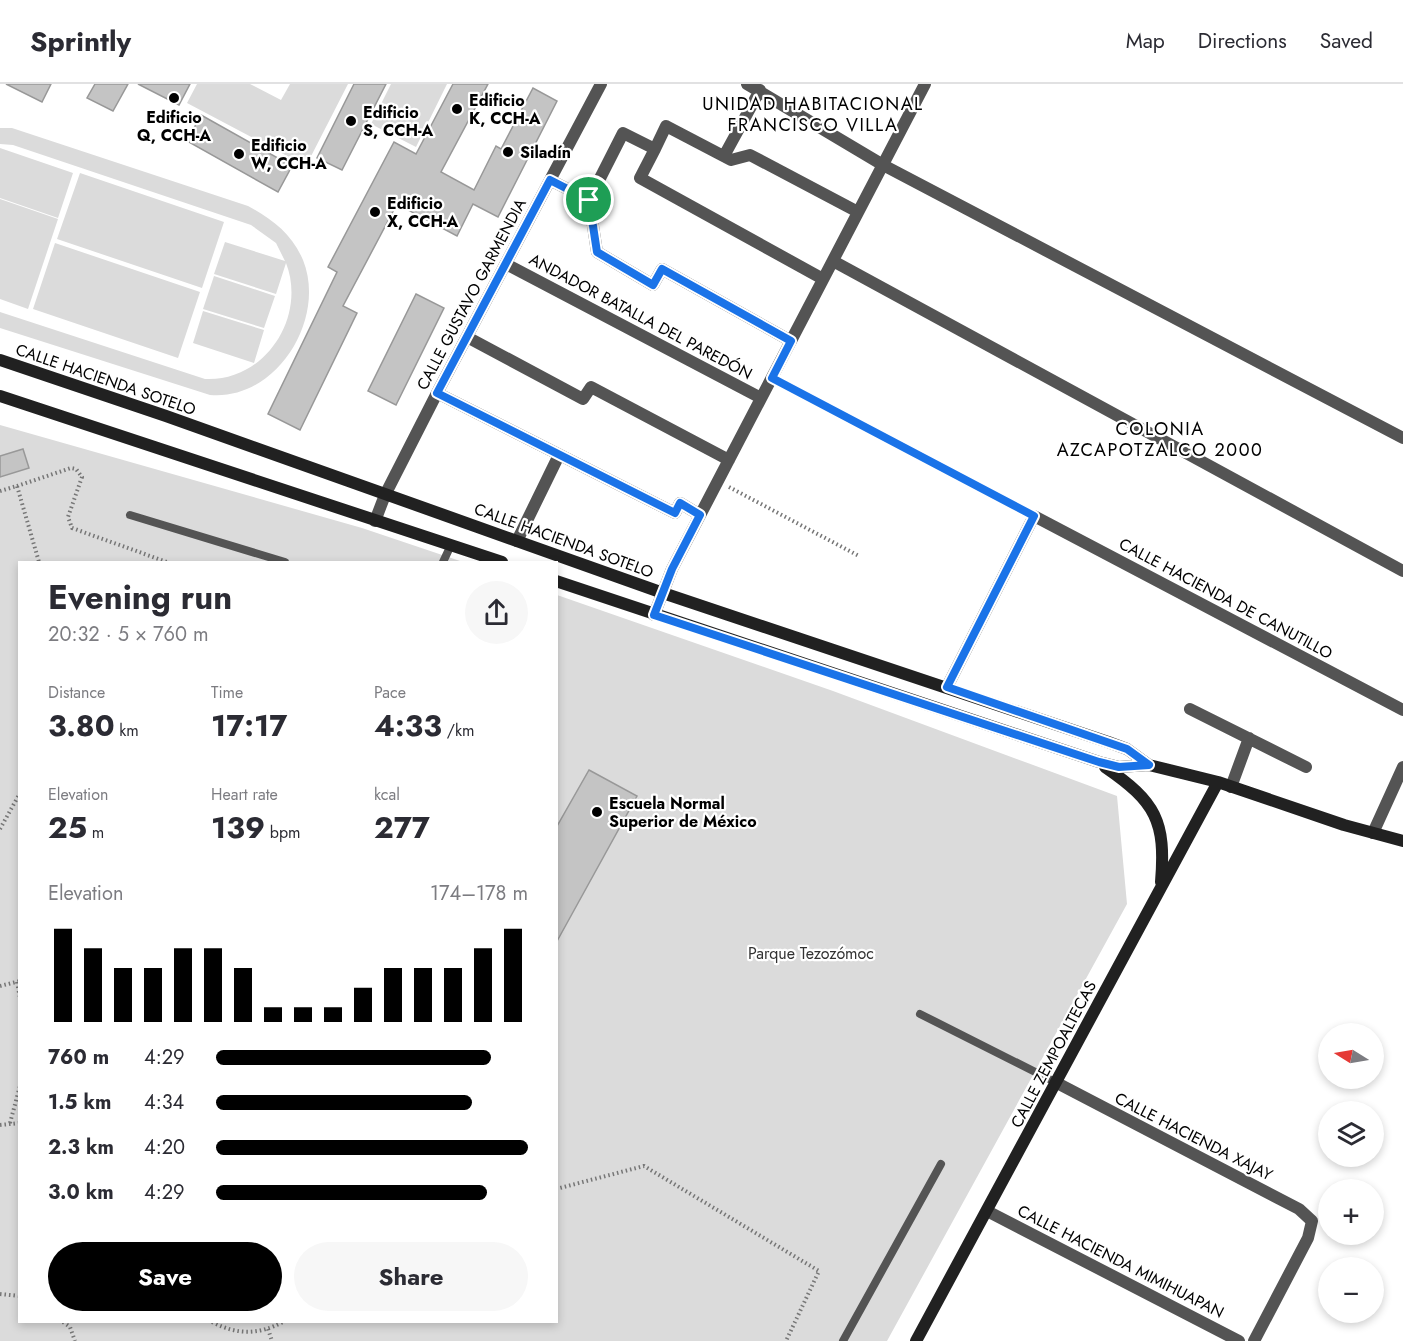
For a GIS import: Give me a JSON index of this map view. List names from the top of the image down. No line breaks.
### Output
{"streets":{"street":["CALLE GUSTAVO GARMENDIA","ANDADOR BATALLA DEL PAREDÓN","CALLE HACIENDA SOTELO","CALLE HACIENDA DE CANUTILLO","CALLE ZEMPOALTECAS","CALLE HACIENDA XAJAY","CALLE HACIENDA MIMIHUAPAN"]},"crossings":[["CALLE GUSTAVO GARMENDIA","ANDADOR BATALLA DEL PAREDÓN"],["CALLE GUSTAVO GARMENDIA","CALLE HACIENDA SOTELO"],["CALLE HACIENDA SOTELO","CALLE ZEMPOALTECAS"],["CALLE ZEMPOALTECAS","CALLE HACIENDA XAJAY"],["CALLE ZEMPOALTECAS","CALLE HACIENDA MIMIHUAPAN"]],"districts":["UNIDAD HABITACIONAL FRANCISCO VILLA","COLONIA AZCAPOTZALCO 2000"],"parks":["Parque Tezozómoc"],"places":["Edificio Q, CCH-A","Edificio K, CCH-A","Edificio S, CCH-A","Siladín","Edificio W, CCH-A","Edificio X, CCH-A","Escuela Normal Superior de México"],"north":"left","page":{"header":"Sprintly","nav":["Map","Directions","Saved"],"heading":["Evening run","20:32 · 5 × 760 m"],"stats":[["Distance","3.80 km"],["Time","17:17"],["Pace","4:33 /km"],["Elevation","25 m"],["Heart rate","139 bpm"],["kcal","277"]],"chart":["Elevation","174–178 m"],"map_buttons":["+","−"],"list":[{"name":"760 m","note":"4:29"},{"name":"1.5 km","note":"4:34"},{"name":"2.3 km","note":"4:20"},{"name":"3.0 km","note":"4:29"}],"buttons":["Save","Share"]}}
